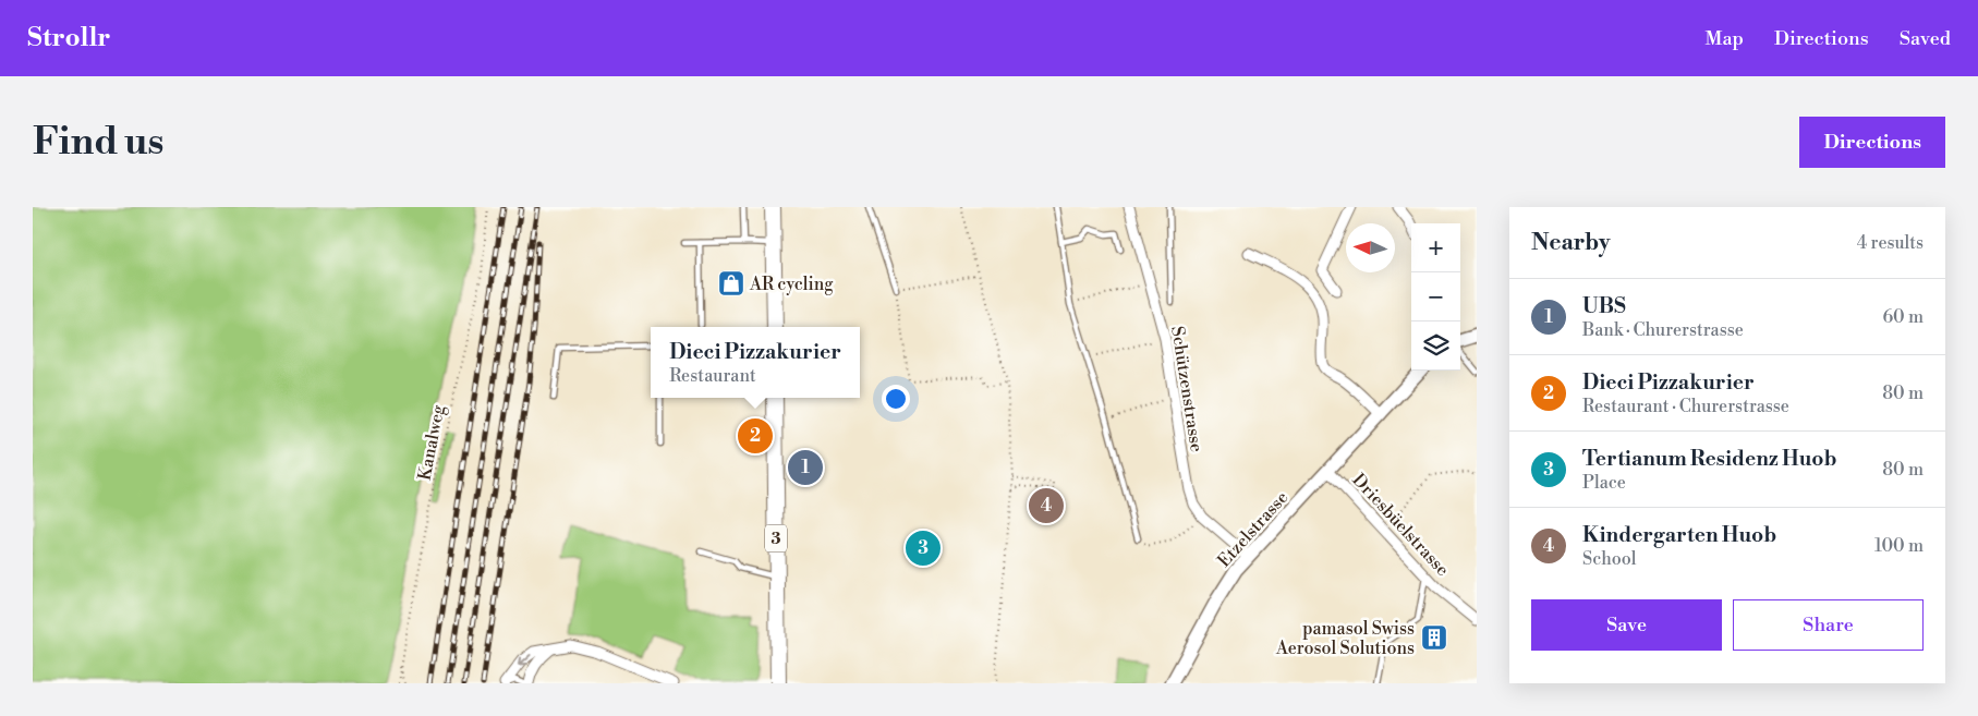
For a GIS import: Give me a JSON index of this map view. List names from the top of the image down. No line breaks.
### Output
{"streets":{"main road":["3"],"street":["Schützenstrasse","Driesbüelstrasse","Etzelstrasse"],"path":["Kanalweg"]},"crossings":[["Schützenstrasse","Etzelstrasse"],["Driesbüelstrasse","Etzelstrasse"]],"places":{"shop":["AR cycling"],"building":["pamasol Swiss Aerosol Solutions"]},"north":"left","page":{"header":"Strollr","nav":["Map","Directions","Saved"],"buttons":["Directions",["Save","Share"]],"title":"Find us","heading":["Nearby","4 results"],"map_buttons":["+","−"],"list":[{"mark":"1","name":"UBS","note":"Bank · Churerstrasse","value":"60 m"},{"mark":"2","name":"Dieci Pizzakurier","note":"Restaurant · Churerstrasse","value":"80 m"},{"mark":"3","name":"Tertianum Residenz Huob","note":"Place","value":"80 m"},{"mark":"4","name":"Kindergarten Huob","note":"School","value":"100 m"}],"popup":["Dieci Pizzakurier","Restaurant"],"pins":["2","1","4","3"]}}
